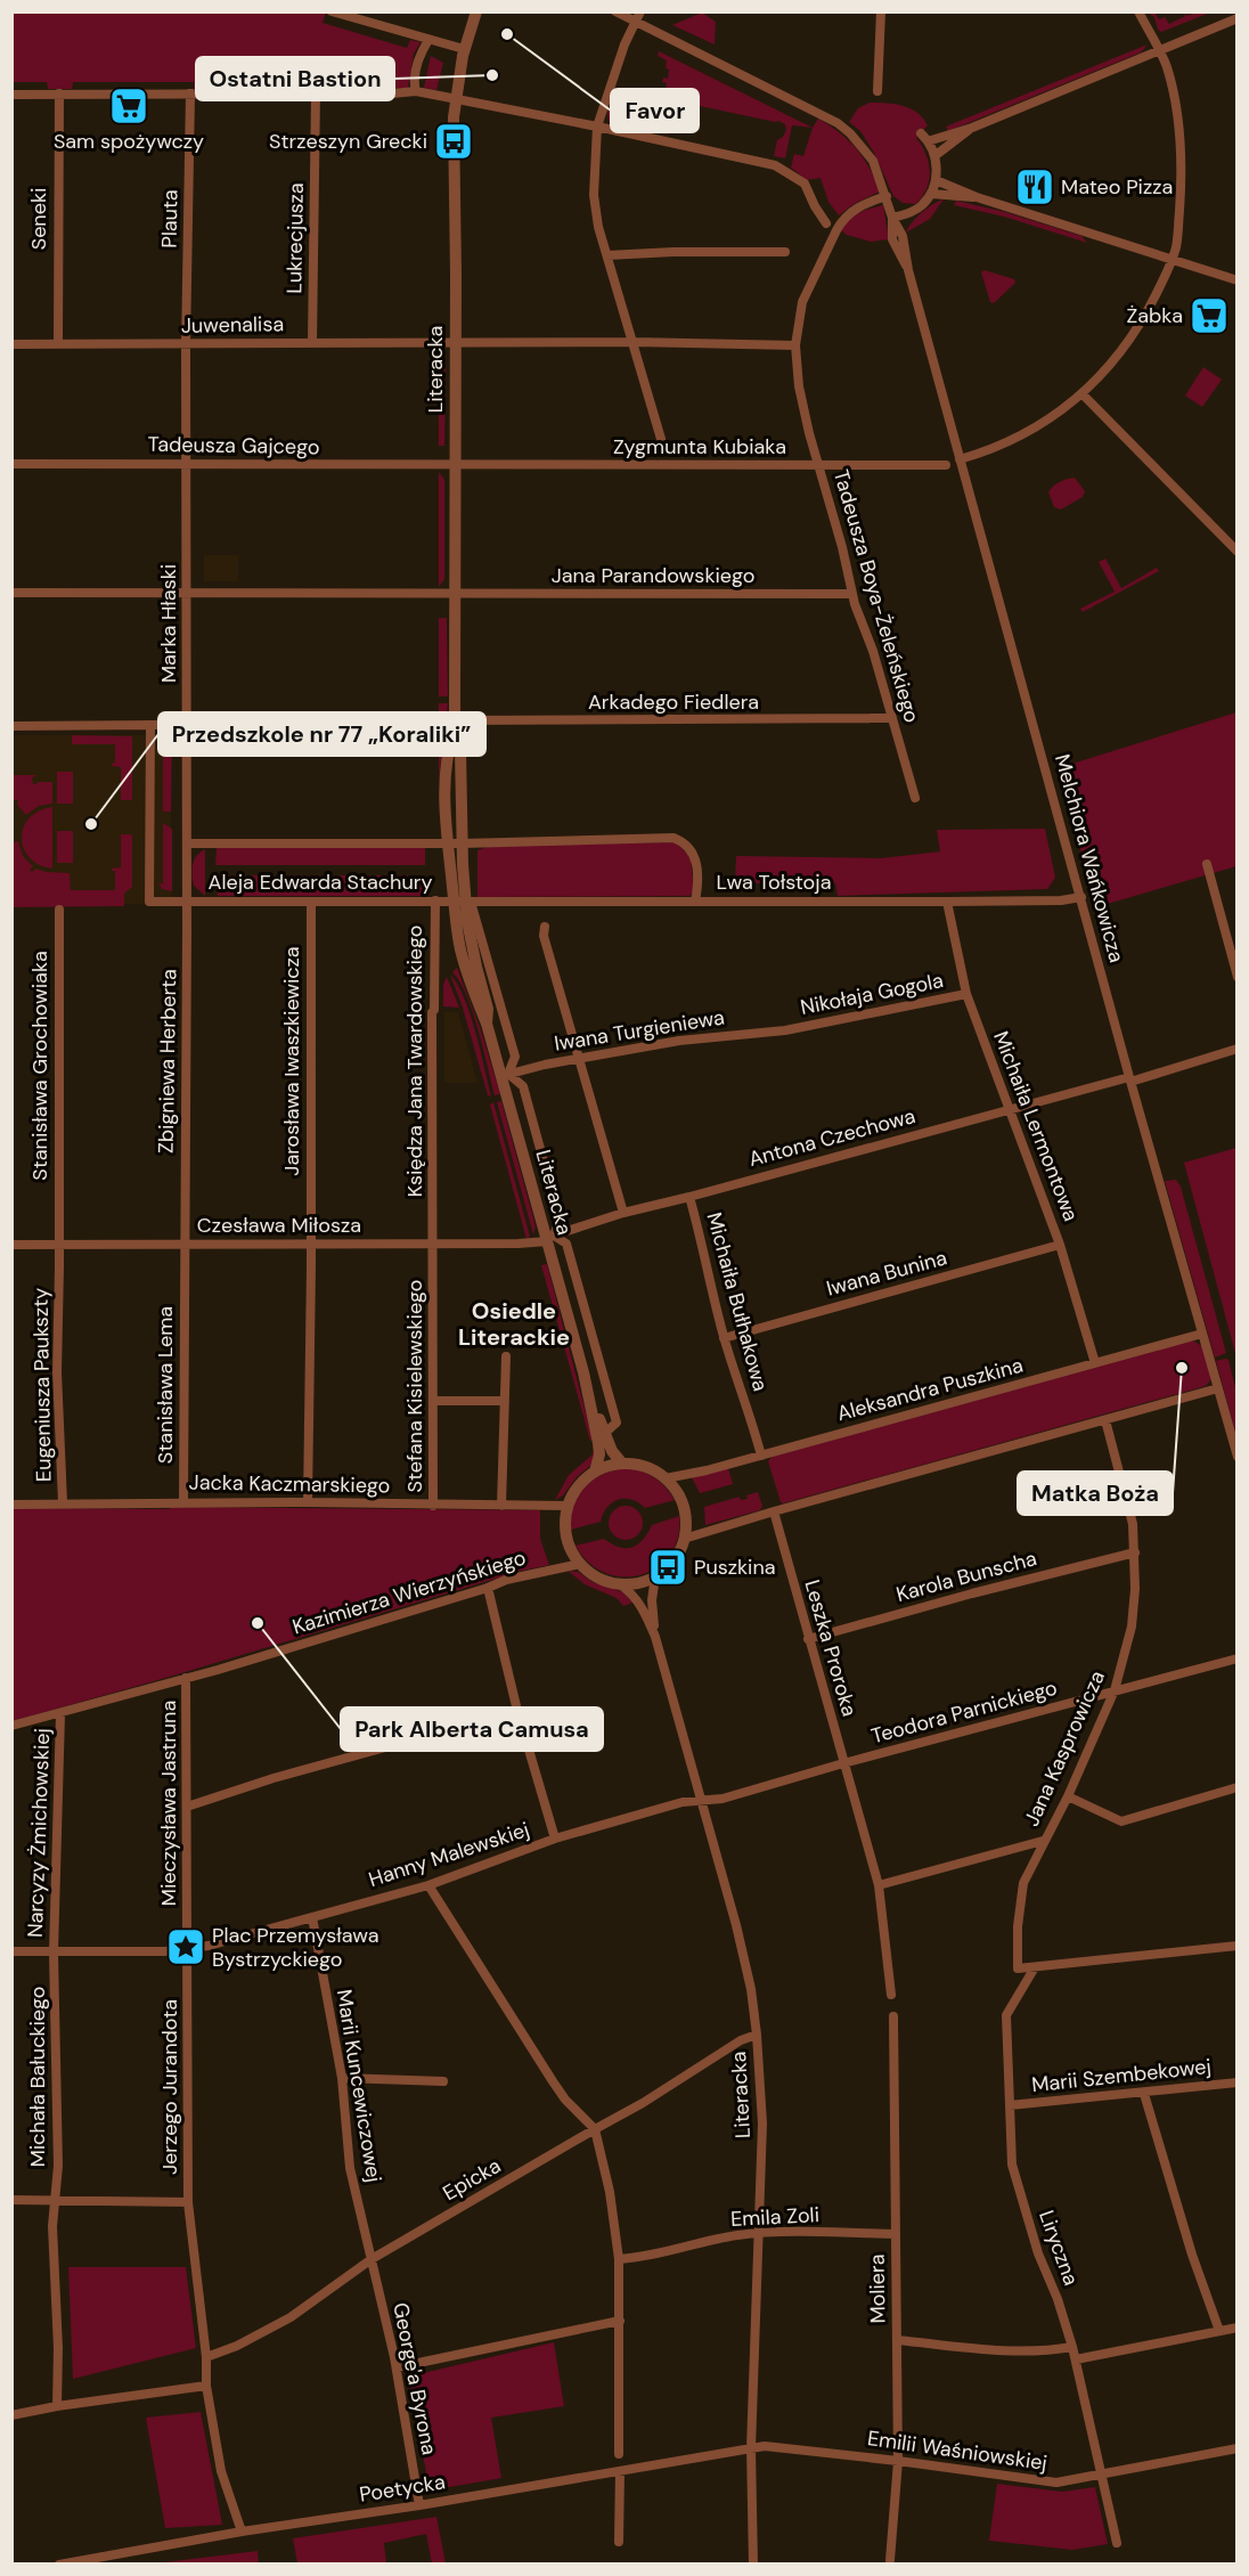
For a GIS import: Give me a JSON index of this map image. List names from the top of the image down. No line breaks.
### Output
{"streets":{"street":["Seneki","Plauta","Lukrecjusza","Juwenalisa","Literacka","Tadeusza Gajcego","Zygmunta Kubiaka","Jana Parandowskiego","Tadeusza Boya-Żeleńskiego","Marka Hłaski","Arkadego Fiedlera","Melchiora Wańkowicza","Aleja Edwarda Stachury","Lwa Tołstoja","Nikołaja Gogola","Iwana Turgieniewa","Zbigniewa Herberta","Jarosława Iwaszkiewicza","Księdza Jana Twardowskiego","Stanisława Grochowiaka","Michaiła Lermontowa","Antona Czechowa","Czesława Miłosza","Iwana Bunina","Michaiła Bułhakowa","Eugeniusza Paukszty","Stanisława Lema","Stefana Kisielewskiego","Aleksandra Puszkina","Jacka Kaczmarskiego","Karola Bunscha","Kazimierza Wierzyńskiego","Leszka Proroka","Teodora Parnickiego","Jana Kasprowicza","Mieczysława Jastruna","Narcyzy Żmichowskiej","Hanny Malewskiej","Marii Szembekowej","Michała Bałuckiego","Marii Kuncewiczowej","Jerzego Jurandota","Epicka","Emila Zoli","Liryczna","Moliera","George'a Byrona","Emilii Waśniowskiej","Poetycka"]},"crossings":[["Seneki","Juwenalisa"],["Plauta","Juwenalisa"],["Plauta","Marka Hłaski"],["Lukrecjusza","Juwenalisa"],["Juwenalisa","Literacka"],["Juwenalisa","Tadeusza Boya-Żeleńskiego"],["Juwenalisa","Marka Hłaski"],["Literacka","Tadeusza Gajcego"],["Literacka","Zygmunta Kubiaka"],["Literacka","Jana Parandowskiego"],["Literacka","Arkadego Fiedlera"],["Literacka","Aleja Edwarda Stachury"],["Literacka","Lwa Tołstoja"],["Literacka","Iwana Turgieniewa"],["Literacka","Antona Czechowa"],["Literacka","Czesława Miłosza"],["Literacka","Aleksandra Puszkina"],["Literacka","Jacka Kaczmarskiego"],["Literacka","Kazimierza Wierzyńskiego"],["Literacka","Teodora Parnickiego"],["Literacka","Hanny Malewskiej"],["Literacka","Epicka"],["Literacka","Emila Zoli"],["Literacka","Emilii Waśniowskiej"],["Literacka","Poetycka"],["Tadeusza Gajcego","Zygmunta Kubiaka"],["Tadeusza Gajcego","Marka Hłaski"],["Zygmunta Kubiaka","Tadeusza Boya-Żeleńskiego"],["Jana Parandowskiego","Tadeusza Boya-Żeleńskiego"],["Jana Parandowskiego","Marka Hłaski"],["Tadeusza Boya-Żeleńskiego","Arkadego Fiedlera"],["Tadeusza Boya-Żeleńskiego","Melchiora Wańkowicza"],["Marka Hłaski","Aleja Edwarda Stachury"],["Marka Hłaski","Zbigniewa Herberta"],["Melchiora Wańkowicza","Lwa Tołstoja"],["Melchiora Wańkowicza","Antona Czechowa"],["Melchiora Wańkowicza","Aleksandra Puszkina"],["Aleja Edwarda Stachury","Lwa Tołstoja"],["Aleja Edwarda Stachury","Zbigniewa Herberta"],["Aleja Edwarda Stachury","Jarosława Iwaszkiewicza"],["Aleja Edwarda Stachury","Księdza Jana Twardowskiego"],["Lwa Tołstoja","Michaiła Lermontowa"],["Nikołaja Gogola","Iwana Turgieniewa"],["Nikołaja Gogola","Michaiła Lermontowa"],["Zbigniewa Herberta","Czesława Miłosza"],["Zbigniewa Herberta","Stanisława Lema"],["Jarosława Iwaszkiewicza","Czesława Miłosza"],["Jarosława Iwaszkiewicza","Jacka Kaczmarskiego"],["Księdza Jana Twardowskiego","Czesława Miłosza"],["Księdza Jana Twardowskiego","Stefana Kisielewskiego"],["Stanisława Grochowiaka","Czesława Miłosza"],["Stanisława Grochowiaka","Eugeniusza Paukszty"],["Michaiła Lermontowa","Antona Czechowa"],["Michaiła Lermontowa","Iwana Bunina"],["Michaiła Lermontowa","Aleksandra Puszkina"],["Antona Czechowa","Czesława Miłosza"],["Antona Czechowa","Michaiła Bułhakowa"],["Czesława Miłosza","Eugeniusza Paukszty"],["Czesława Miłosza","Stanisława Lema"],["Czesława Miłosza","Stefana Kisielewskiego"],["Iwana Bunina","Michaiła Bułhakowa"],["Michaiła Bułhakowa","Aleksandra Puszkina"],["Eugeniusza Paukszty","Jacka Kaczmarskiego"],["Stanisława Lema","Jacka Kaczmarskiego"],["Stefana Kisielewskiego","Jacka Kaczmarskiego"],["Aleksandra Puszkina","Jacka Kaczmarskiego"],["Aleksandra Puszkina","Kazimierza Wierzyńskiego"],["Jacka Kaczmarskiego","Kazimierza Wierzyńskiego"],["Karola Bunscha","Leszka Proroka"],["Karola Bunscha","Jana Kasprowicza"],["Kazimierza Wierzyńskiego","Mieczysława Jastruna"],["Kazimierza Wierzyńskiego","Narcyzy Żmichowskiej"],["Leszka Proroka","Teodora Parnickiego"],["Teodora Parnickiego","Jana Kasprowicza"],["Teodora Parnickiego","Hanny Malewskiej"],["Jana Kasprowicza","Liryczna"],["Mieczysława Jastruna","Hanny Malewskiej"],["Mieczysława Jastruna","Jerzego Jurandota"],["Narcyzy Żmichowskiej","Hanny Malewskiej"],["Narcyzy Żmichowskiej","Michała Bałuckiego"],["Hanny Malewskiej","Michała Bałuckiego"],["Hanny Malewskiej","Marii Kuncewiczowej"],["Hanny Malewskiej","Jerzego Jurandota"],["Marii Szembekowej","Liryczna"],["Marii Kuncewiczowej","Epicka"],["Marii Kuncewiczowej","George'a Byrona"],["Jerzego Jurandota","Epicka"],["Jerzego Jurandota","Poetycka"],["Epicka","George'a Byrona"],["Emila Zoli","Moliera"],["Liryczna","Emilii Waśniowskiej"],["Moliera","Emilii Waśniowskiej"],["George'a Byrona","Poetycka"],["Emilii Waśniowskiej","Poetycka"]],"districts":["Osiedle Literackie"],"places":{"other":["Favor","Ostatni Bastion","Przedszkole nr 77 „Koraliki”","Matka Boża","Park Alberta Camusa"],"supermarket":["Sam spożywczy","Żabka"],"bus stop":["Strzeszyn Grecki","Puszkina"],"restaurant":["Mateo Pizza"],"place":["Plac Przemysława Bystrzyckiego"]}}
